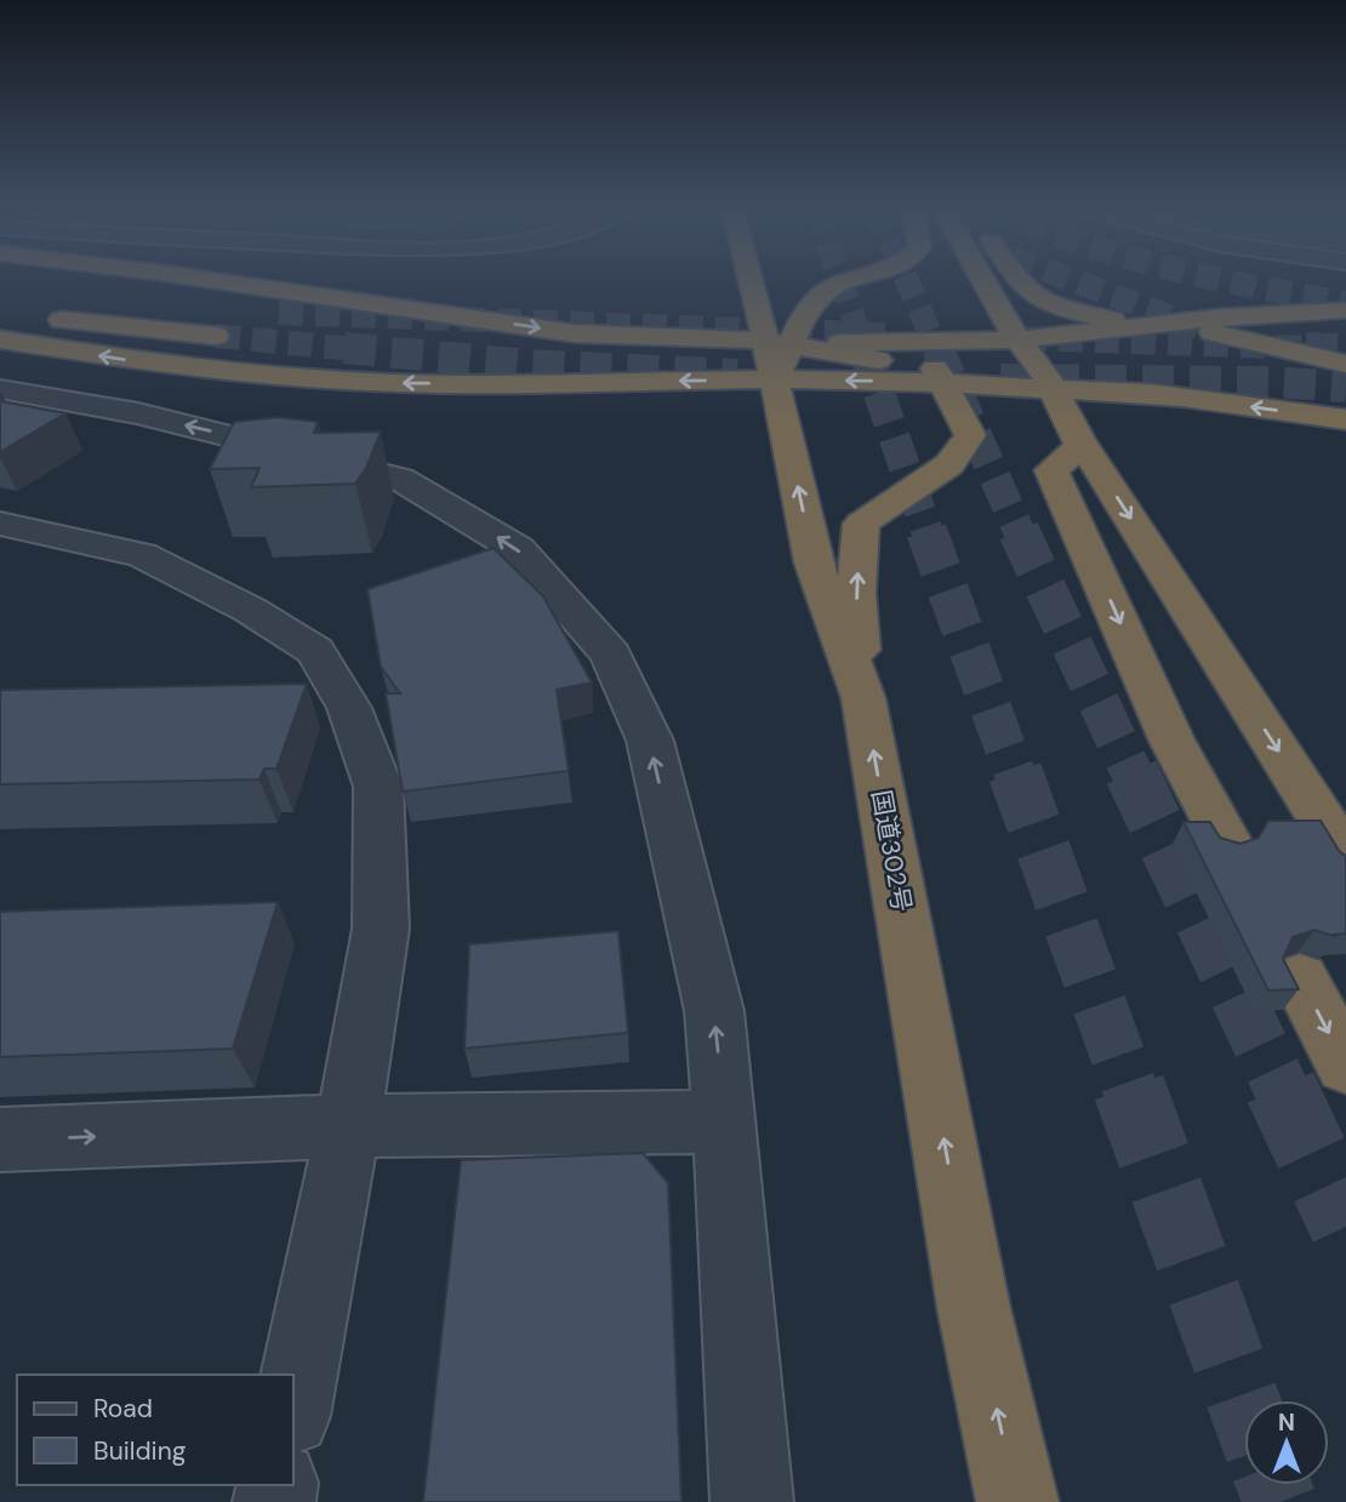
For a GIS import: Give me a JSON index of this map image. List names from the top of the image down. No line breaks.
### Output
{"streets":{"highway":["国道302号"]},"legend":["Road","Building"],"north":"top"}
